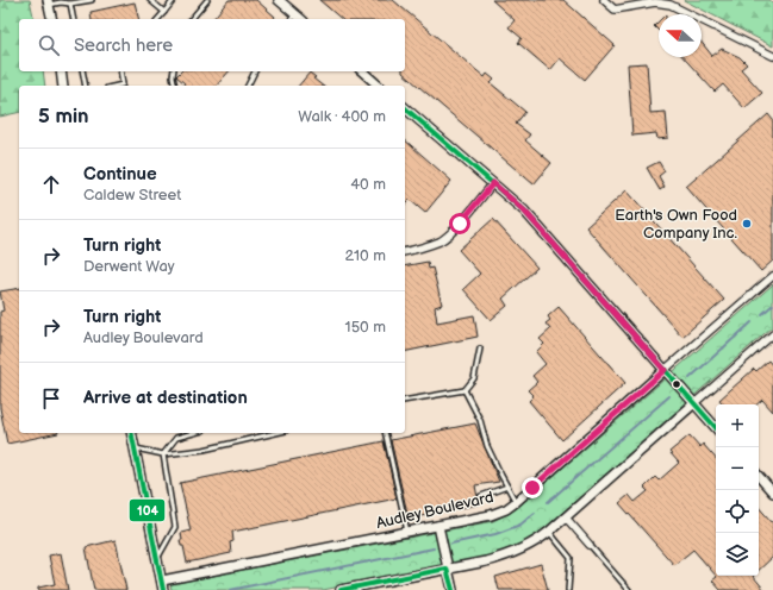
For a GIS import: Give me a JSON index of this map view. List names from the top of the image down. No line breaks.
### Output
{"streets":{"street":["Audley Boulevard"]},"places":["Earth's Own Food Company Inc."],"lines":["transit line 104"],"north":"left","page":{"search":"Search here","heading":["5 min","Walk · 400 m"],"list":[["Continue","Caldew Street","40 m"],["Turn right","Derwent Way","210 m"],["Turn right","Audley Boulevard","150 m"],"Arrive at destination"],"map_buttons":["+","−"]}}
